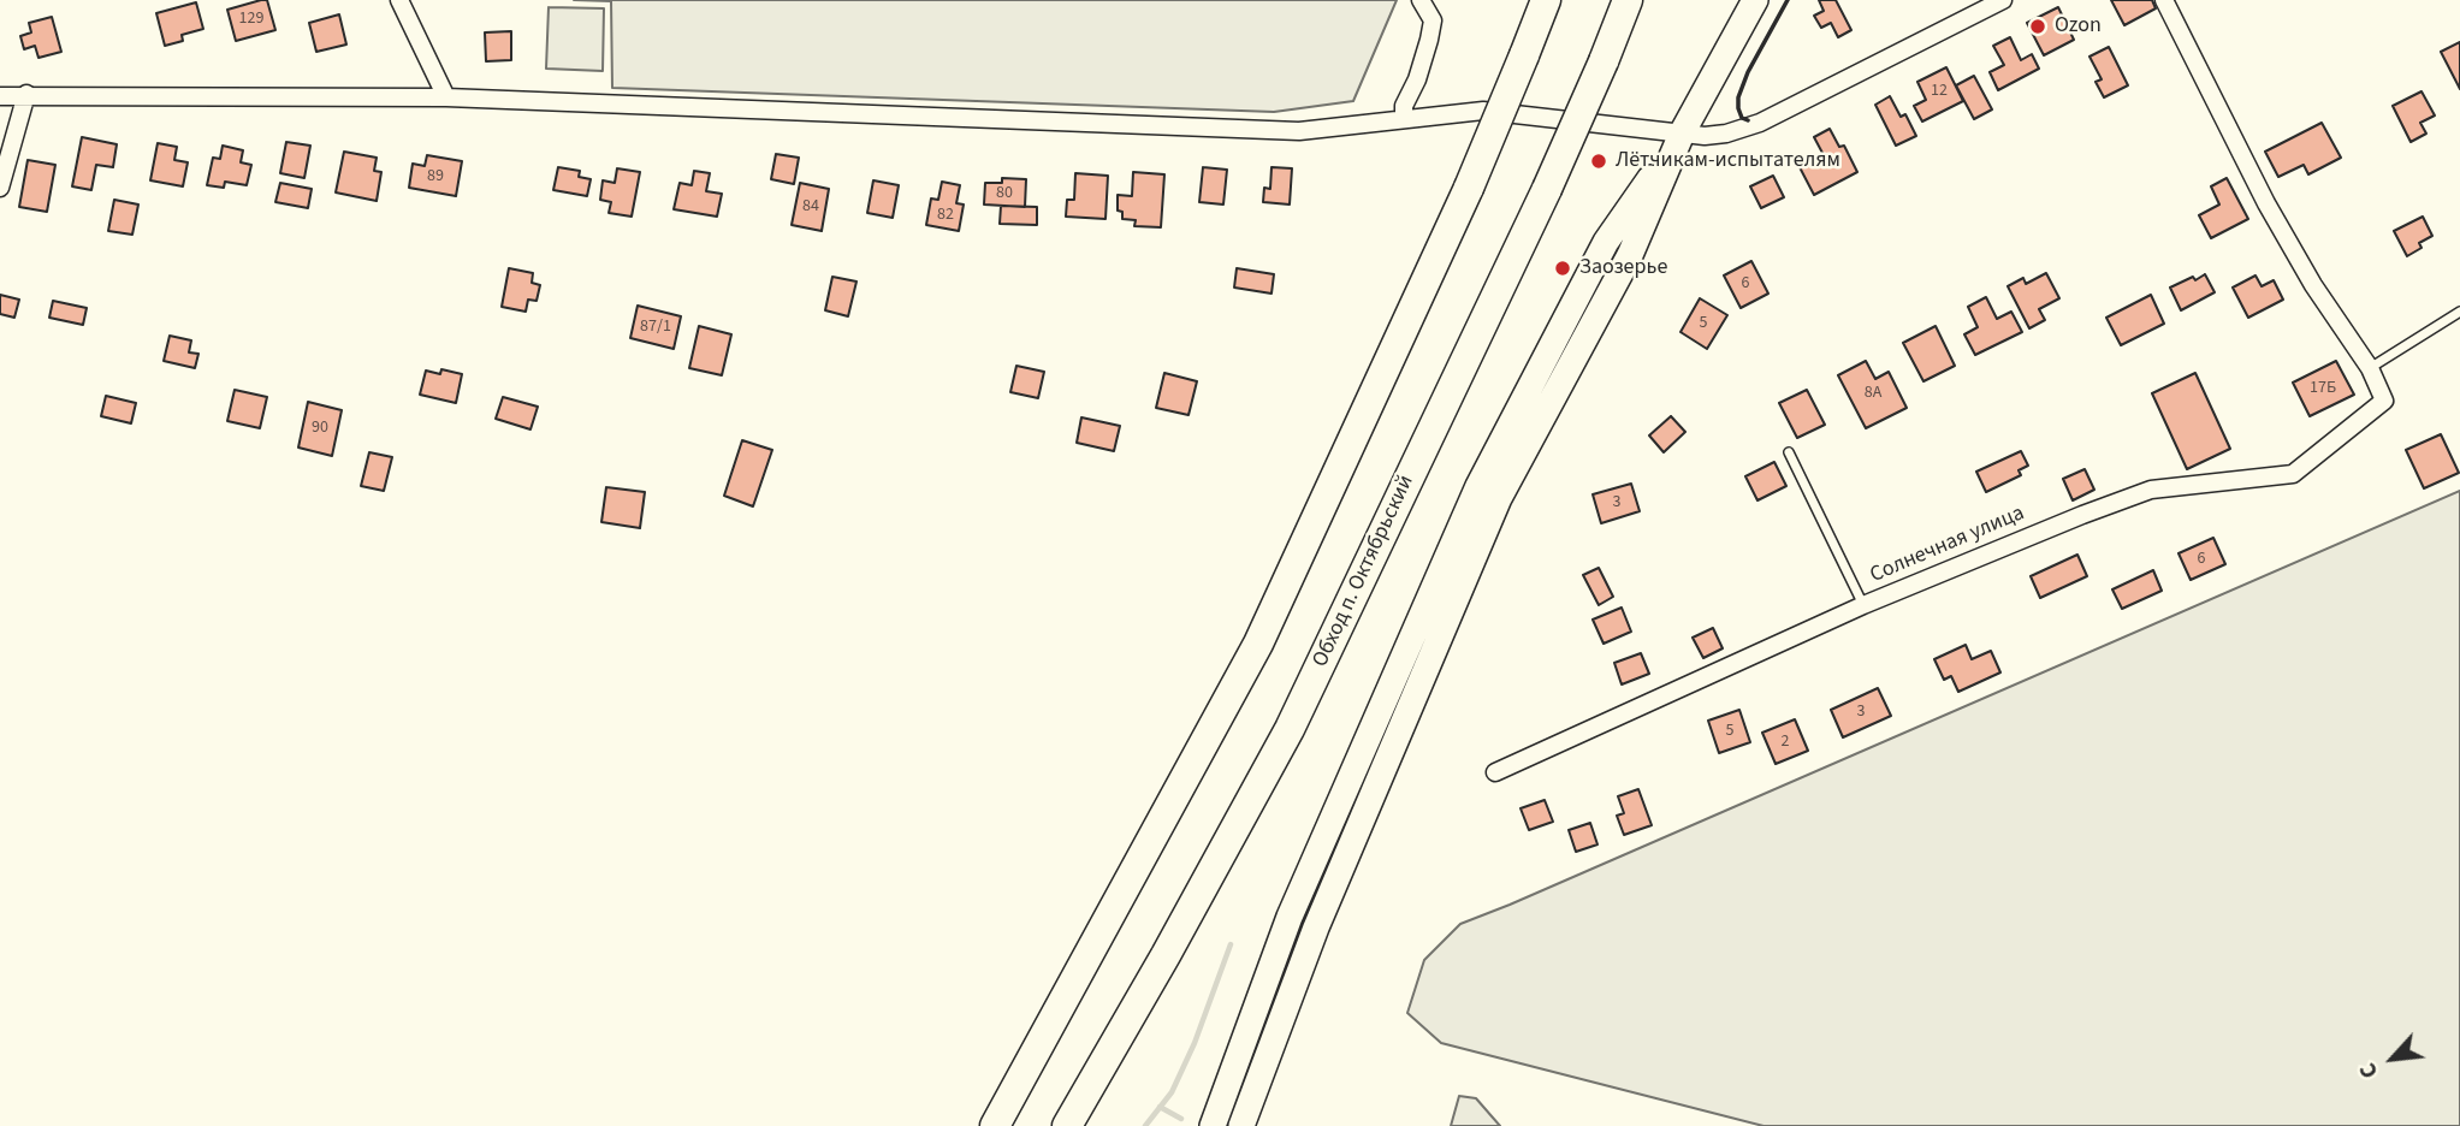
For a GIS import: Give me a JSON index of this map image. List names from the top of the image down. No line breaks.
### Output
{"streets":{"highway":["Обход п. Октябрьский"],"street":["Солнечная улица"]},"places":["Ozon","Лётчикам-испытателям","Заозерье"],"house_numbers":["129","12","89","80","84","82","6","5","87/1","17Б","8А","90","3","6","3","5","2"],"north":"bottom left"}
